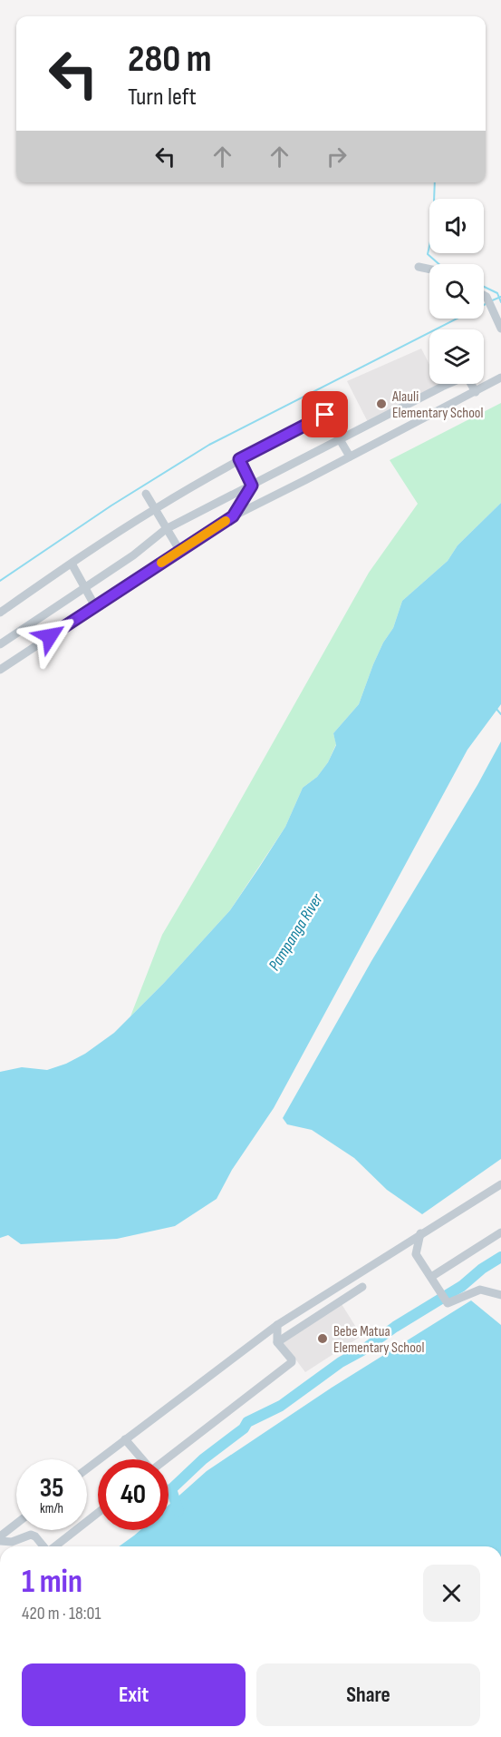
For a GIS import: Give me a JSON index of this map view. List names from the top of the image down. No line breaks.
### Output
{"water":["Pampanga River"],"places":["Alauli Elementary School","Bebe Matua Elementary School"],"page":{"turn":["280 m","Turn left"],"speed":"35 km/h","limit":"40","heading":["1 min","420 m · 18:01"],"buttons":["Exit","Share"]}}
